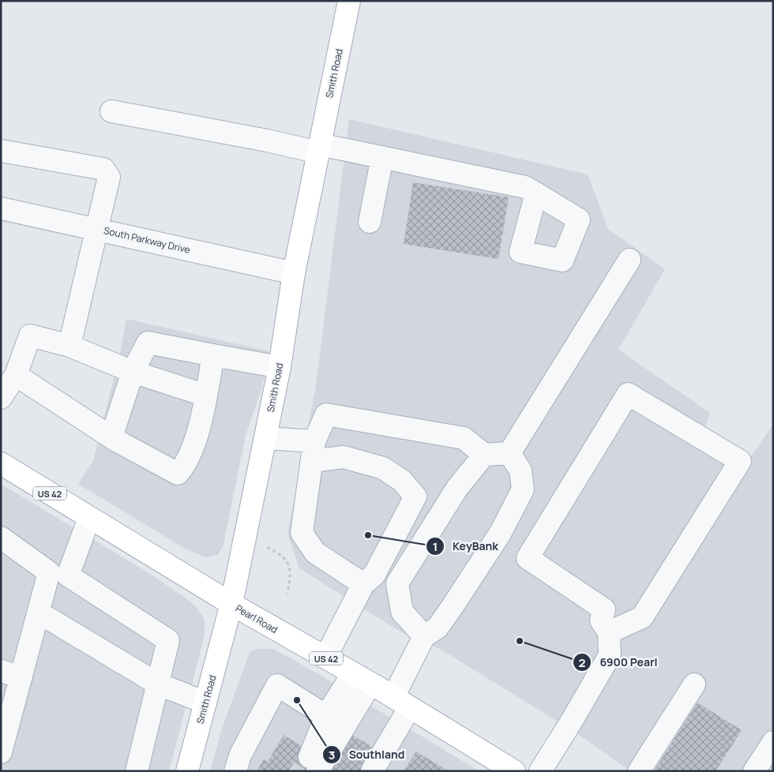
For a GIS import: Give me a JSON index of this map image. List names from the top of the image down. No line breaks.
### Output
{"streets":{"main road":["Smith Road","US 42","Pearl Road"],"street":["South Parkway Drive"]},"crossings":[["Smith Road","South Parkway Drive"],["Smith Road","Pearl Road"]],"places":["KeyBank","6900 Pearl","Southland"]}
